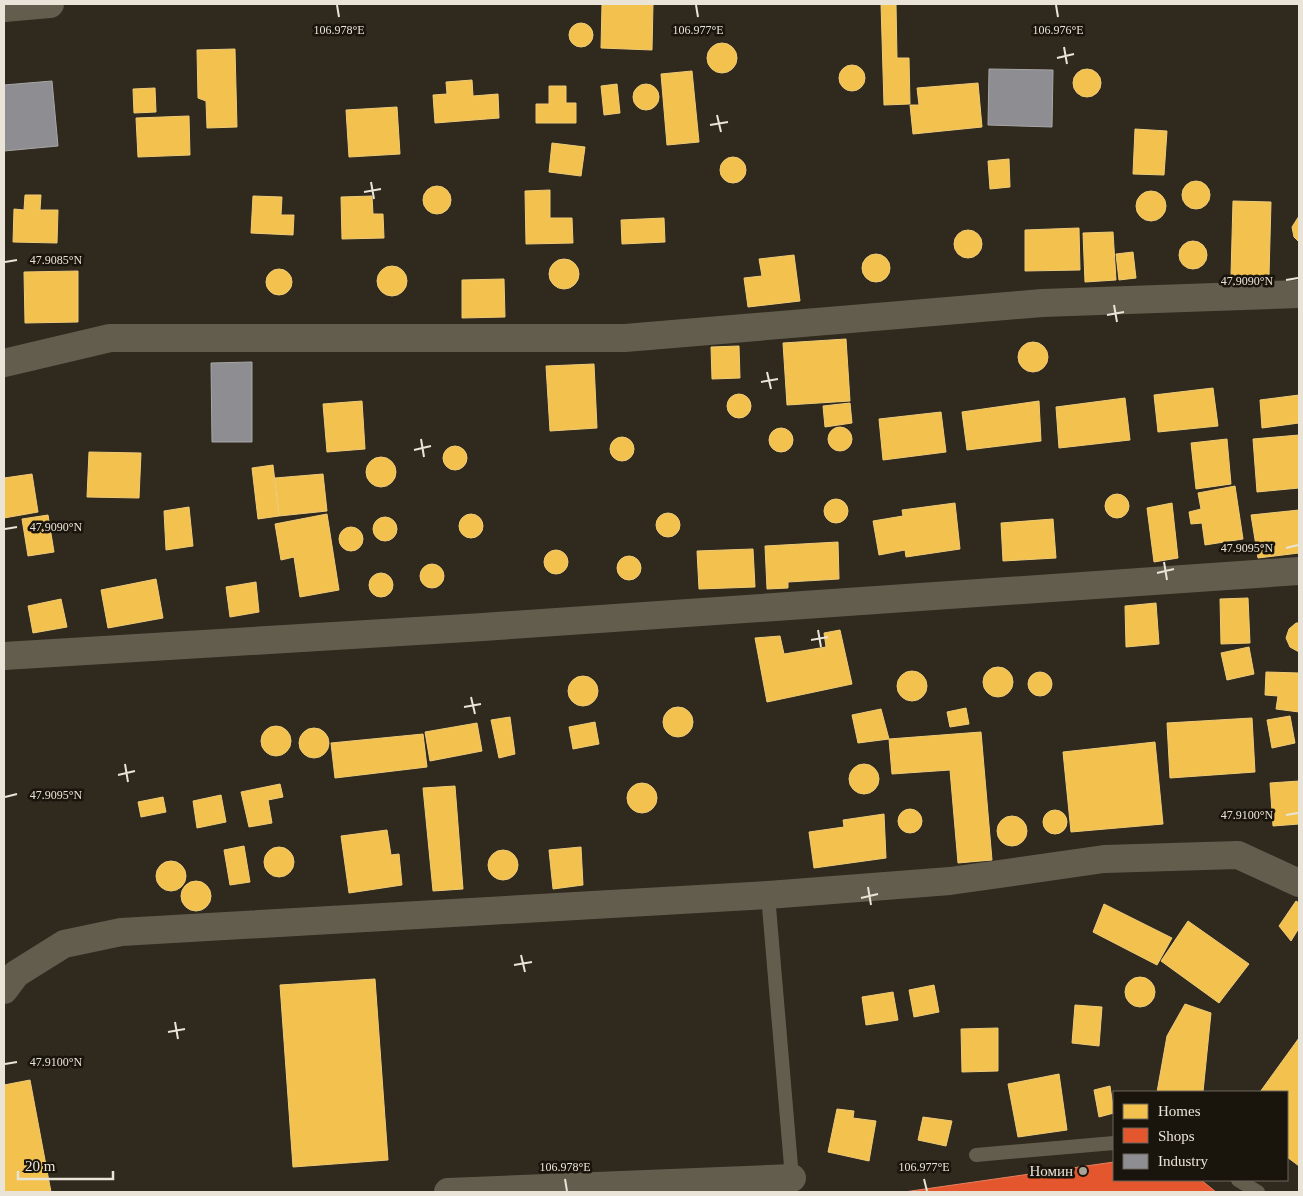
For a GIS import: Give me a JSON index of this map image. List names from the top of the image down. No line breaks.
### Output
{"places":["Номин"],"legend":["Homes","Shops","Industry"],"scale_bar":"20 m","coordinates":["106.978°E","106.977°E","106.976°E","47.9085°N","47.9090°N","47.9095°N","47.9100°N"]}
